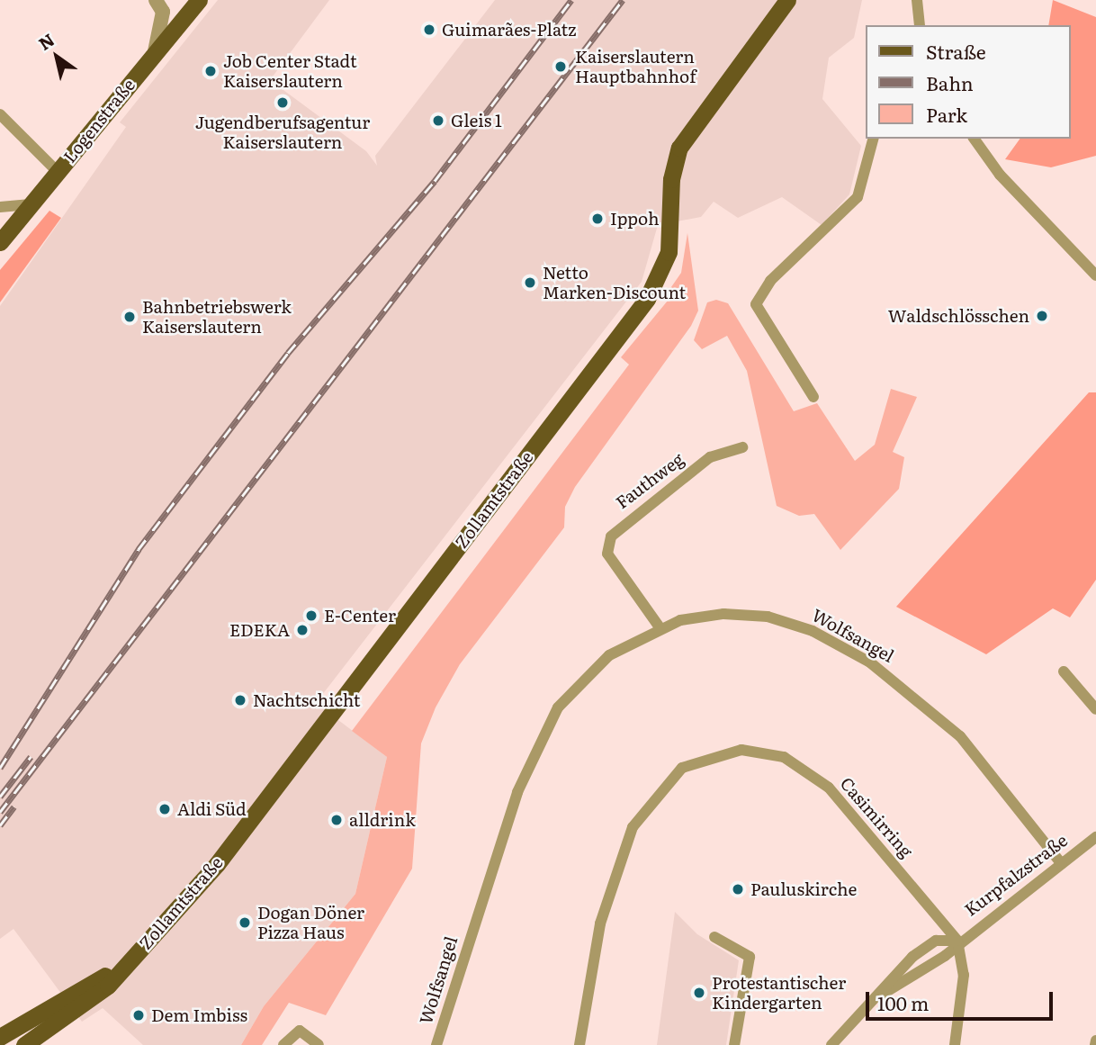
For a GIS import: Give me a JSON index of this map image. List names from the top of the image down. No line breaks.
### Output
{"streets":{"main road":["Logenstraße","Zollamtstraße"],"street":["Fauthweg","Wolfsangel","Casimirring","Kurpfalzstraße"]},"crossings":[["Fauthweg","Wolfsangel"],["Wolfsangel","Kurpfalzstraße"],["Casimirring","Kurpfalzstraße"]],"places":["Guimarães-Platz","Kaiserslautern Hauptbahnhof","Job Center Stadt Kaiserslautern","Jugendberufsagentur Kaiserslautern","Gleis 1","Ippoh","Netto Marken-Discount","Waldschlösschen","Bahnbetriebswerk Kaiserslautern","E-Center","EDEKA","Nachtschicht","Aldi Süd","alldrink","Pauluskirche","Dogan Döner Pizza Haus","Protestantischer Kindergarten","Dem Imbiss"],"legend":["Straße","Bahn","Park"],"scale_bar":"100 m","north":"top left"}
